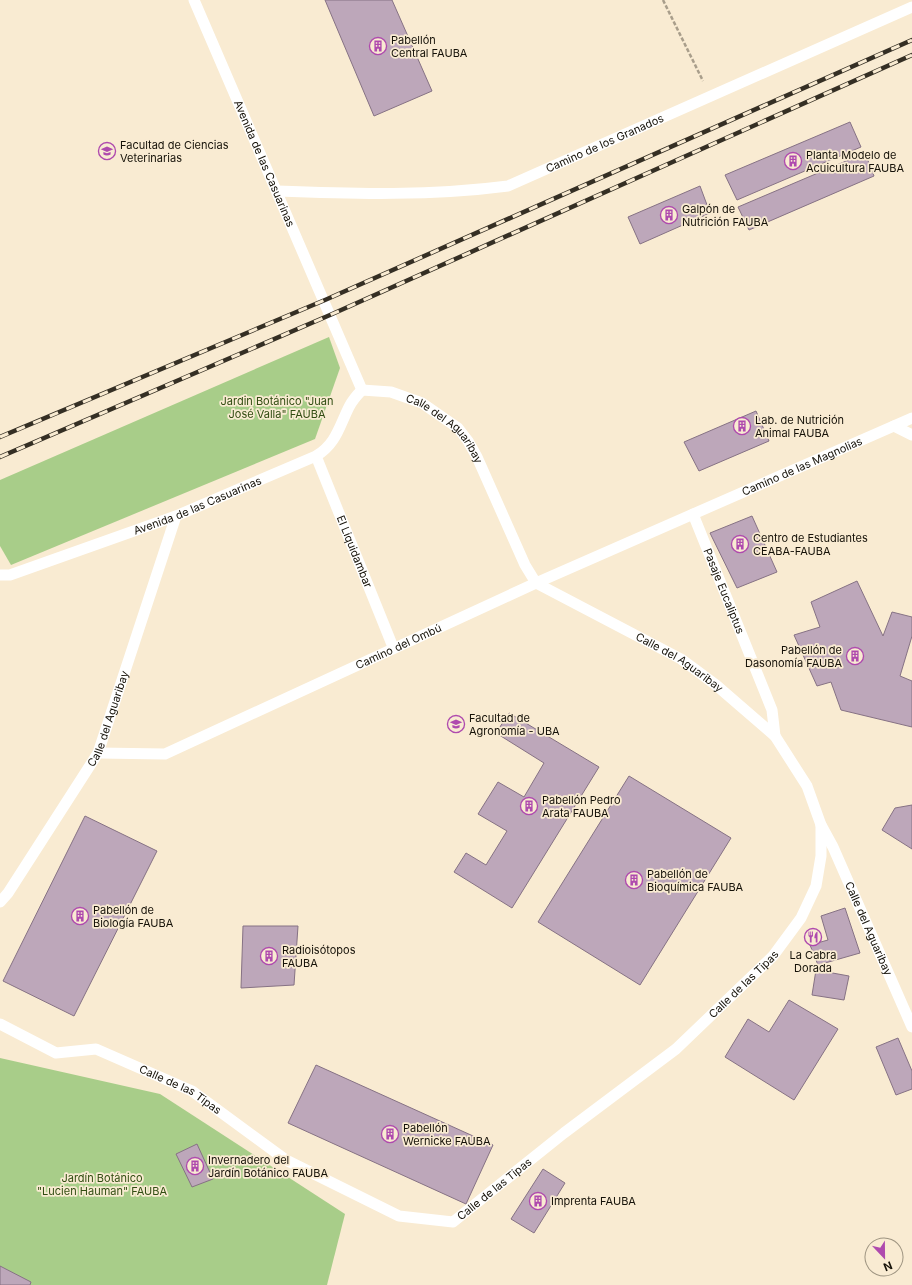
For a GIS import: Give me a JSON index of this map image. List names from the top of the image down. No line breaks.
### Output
{"streets":{"lane":["Camino de los Granados","Avenida de las Casuarinas","Calle del Aguaribay","Camino de las Magnolias","El Liquidambar","Pasaje Eucaliptus","Camino del Ombú","Calle de las Tipas"]},"crossings":[["Camino de los Granados","Avenida de las Casuarinas"],["Avenida de las Casuarinas","Calle del Aguaribay"],["Avenida de las Casuarinas","El Liquidambar"],["Calle del Aguaribay","Pasaje Eucaliptus"],["Calle del Aguaribay","Camino del Ombú"],["Calle del Aguaribay","Calle de las Tipas"],["Camino de las Magnolias","Pasaje Eucaliptus"],["Camino de las Magnolias","Camino del Ombú"],["El Liquidambar","Camino del Ombú"],["Pasaje Eucaliptus","Camino del Ombú"]],"parks":["Jardin Botánico \"Juan José Valla\" FAUBA","Jardín Botánico \"Lucien Hauman\" FAUBA"],"places":{"building":["Pabellón Central FAUBA","Planta Modelo de Acuicultura FAUBA","Galpón de Nutrición FAUBA","Lab. de Nutrición Animal FAUBA","Centro de Estudiantes CEABA-FAUBA","Pabellón de Dasonomía FAUBA","Pabellón Pedro Arata FAUBA","Pabellón de Bioquímica FAUBA","Pabellón de Biología FAUBA","Radioisótopos FAUBA","Pabellón Wernicke FAUBA","Invernadero del Jardín Botánico FAUBA","Imprenta FAUBA"],"school or university":["Facultad de Ciencias Veterinarias","Facultad de Agronomía - UBA"],"restaurant":["La Cabra Dorada"]},"north":"bottom"}
